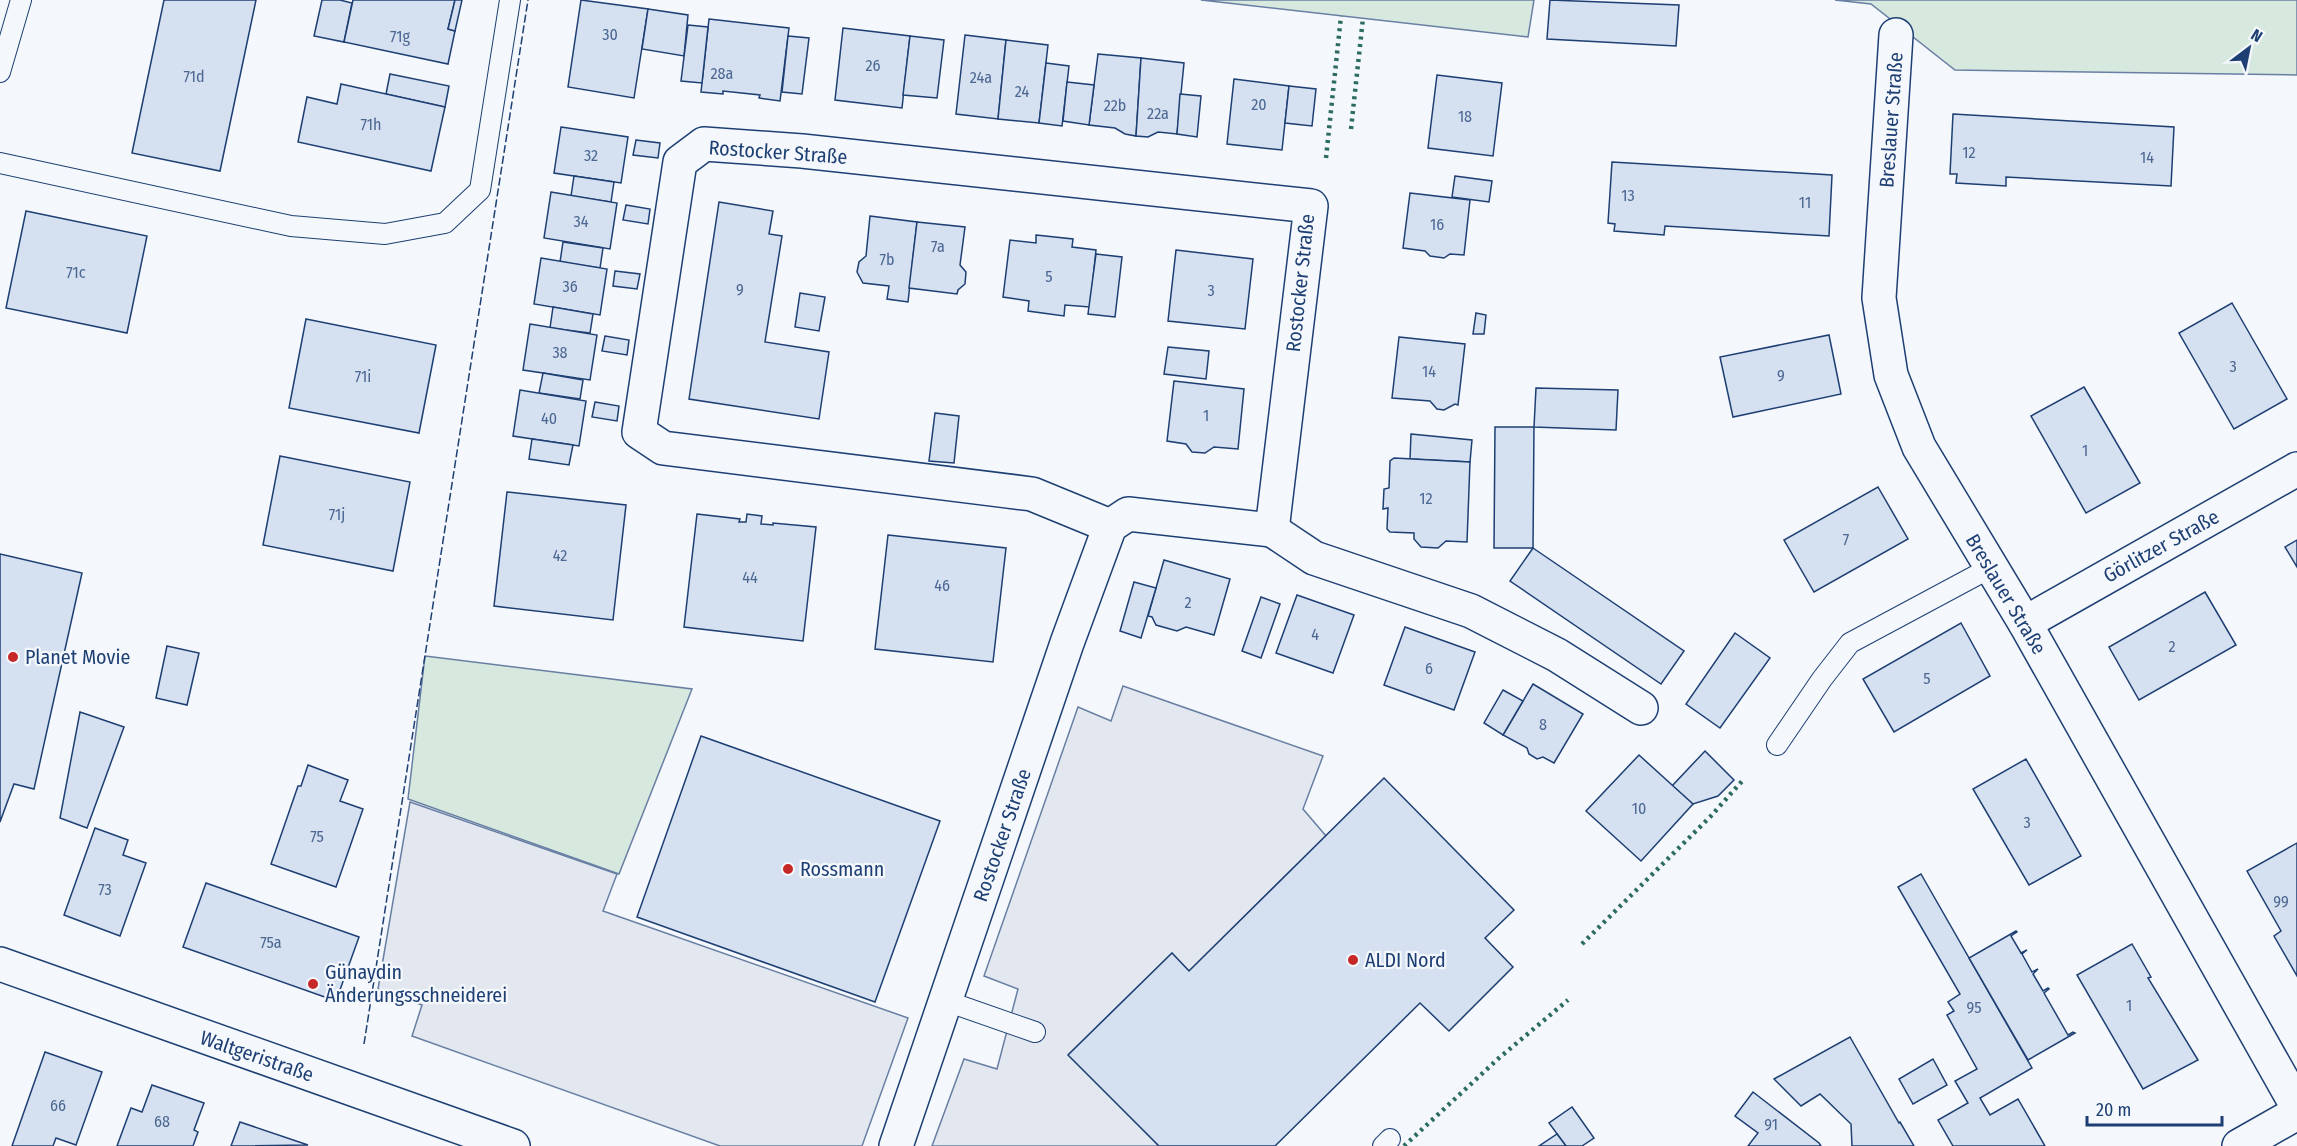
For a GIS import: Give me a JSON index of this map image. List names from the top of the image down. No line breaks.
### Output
{"streets":{"street":["Breslauer Straße","Rostocker Straße","Görlitzer Straße","Waltgeristraße"]},"crossings":[["Breslauer Straße","Görlitzer Straße"]],"places":["Planet Movie","Rossmann","ALDI Nord","Günaydin Änderungsschneiderei"],"house_numbers":["30","71g","26","28a","71d","24a","24","20","22b","22a","18","71h","12","32","14","13","11","34","16","7a","7b","71c","5","36","9","3","38","3","14","9","71i","1","40","1","12","71j","7","42","44","46","2","4","2","6","5","8","10","3","75","73","99","75a","1","95","66","68","91"],"scale_bar":"20 m","north":"top right"}
